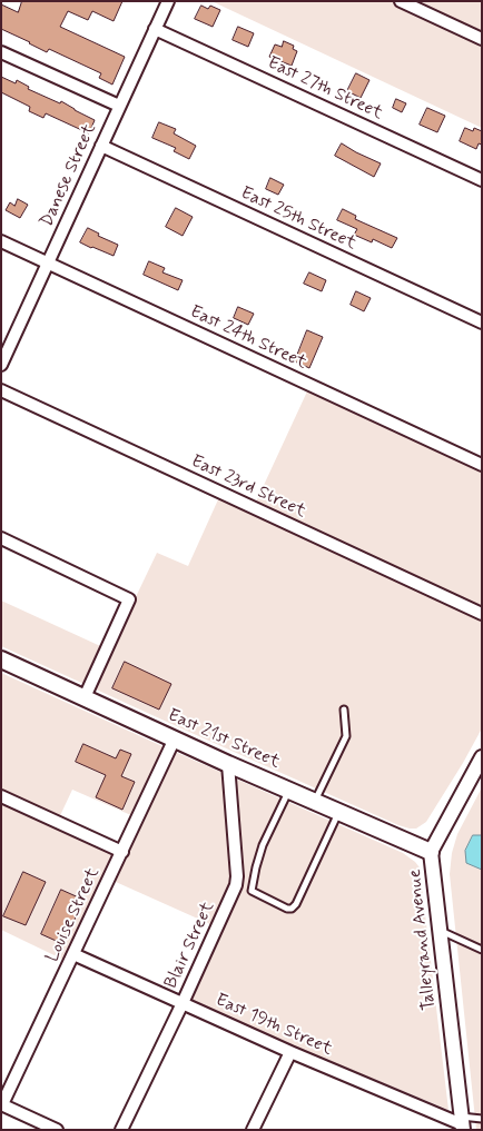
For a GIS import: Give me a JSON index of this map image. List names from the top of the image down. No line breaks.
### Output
{"streets":{"main road":["East 21st Street"],"street":["East 27th Street","Danese Street","East 25th Street","East 24th Street","East 23rd Street","Louise Street","Talleyrand Avenue","Blair Street","East 19th Street"]},"crossings":[["East 27th Street","Danese Street"],["Danese Street","East 25th Street"],["Danese Street","East 24th Street"],["East 21st Street","Louise Street"],["East 21st Street","Talleyrand Avenue"],["East 21st Street","Blair Street"],["Louise Street","East 19th Street"],["Talleyrand Avenue","East 19th Street"],["Blair Street","East 19th Street"]]}
